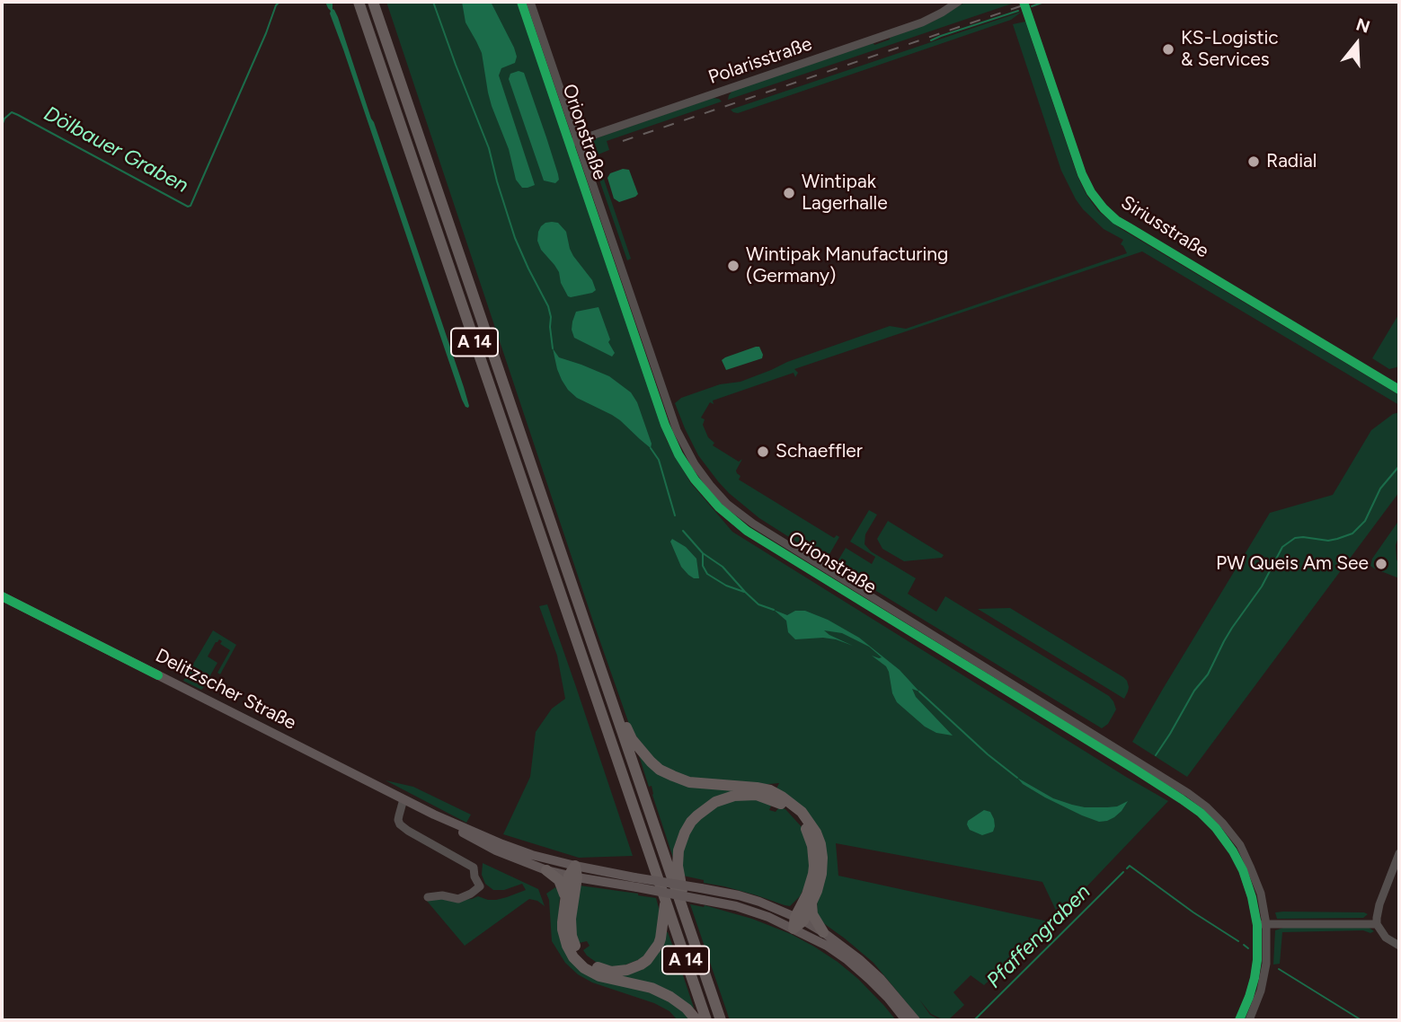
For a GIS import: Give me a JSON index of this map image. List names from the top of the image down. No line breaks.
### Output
{"streets":{"highway":["A 14"],"main road":["Delitzscher Straße"],"street":["Polarisstraße","Orionstraße","Siriusstraße"]},"crossings":[["Polarisstraße","Orionstraße"]],"water":["Dölbauer Graben","Pfaffengraben"],"places":["KS-Logistic & Services","Radial","Wintipak Lagerhalle","Wintipak Manufacturing (Germany)","Schaeffler","PW Queis Am See"],"north":"top"}
